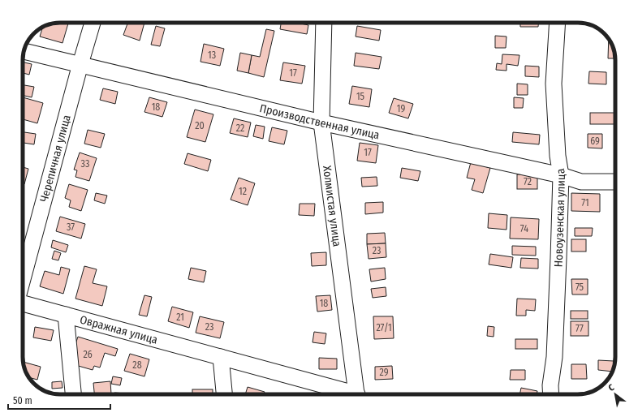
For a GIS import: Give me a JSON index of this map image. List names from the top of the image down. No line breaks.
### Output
{"streets":{"street":["Производственная улица","Черепичная улица","Холмистая улица","Новоузенская улица","Овражная улица"]},"crossings":[["Производственная улица","Черепичная улица"],["Производственная улица","Холмистая улица"],["Производственная улица","Новоузенская улица"]],"house_numbers":["13","17","15","18","19","20","22","69","17","33","72","12","71","37","74","23","75","18","21","23","27/1","77","26","28","29"],"scale_bar":"50 m","north":"top left"}
